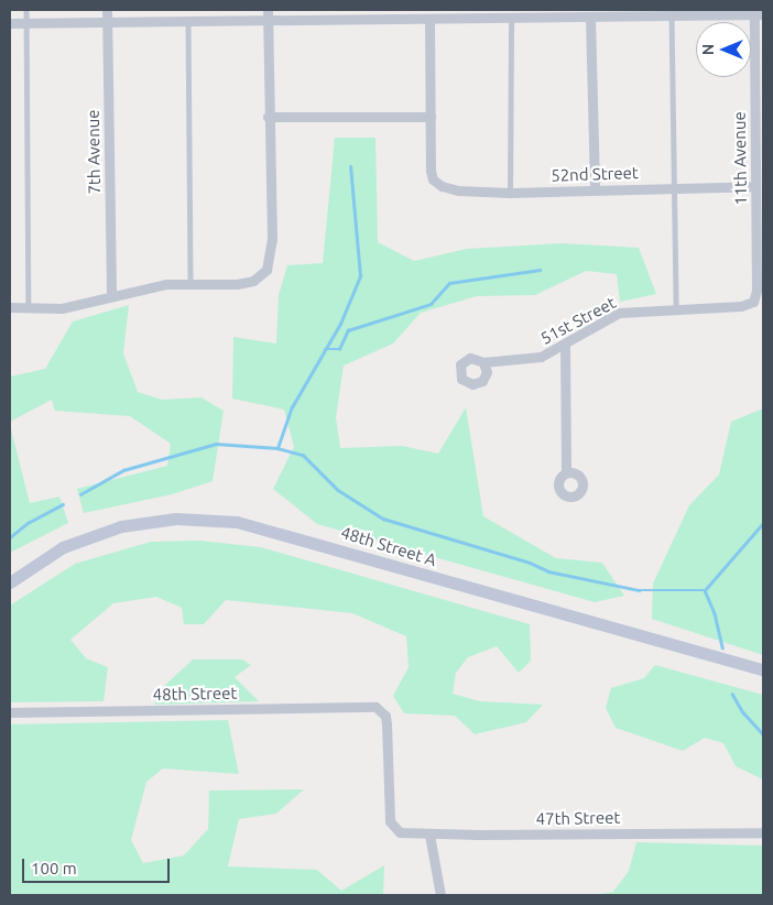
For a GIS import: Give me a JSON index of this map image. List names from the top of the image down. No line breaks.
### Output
{"streets":{"street":["7th Avenue","11th Avenue","52nd Street","51st Street","48th Street A","48th Street","47th Street"]},"crossings":[["11th Avenue","52nd Street"],["11th Avenue","51st Street"],["48th Street","47th Street"]],"scale_bar":"100 m","north":"left"}
